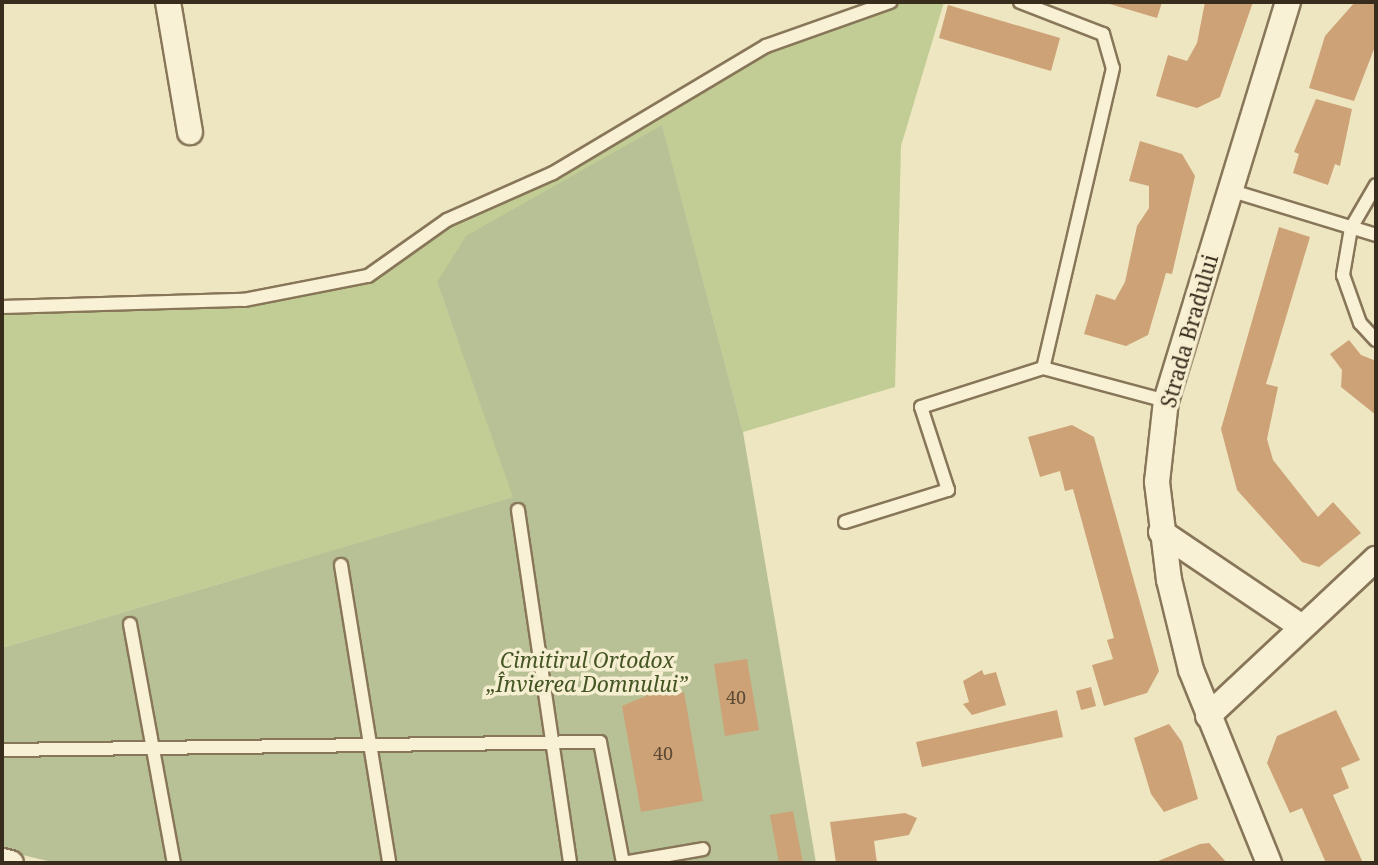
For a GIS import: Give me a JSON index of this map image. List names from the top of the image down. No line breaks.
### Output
{"streets":{"street":["Strada Bradului"]},"parks":["Cimitirul Ortodox „Învierea Domnului”"],"house_numbers":["40","40"]}
